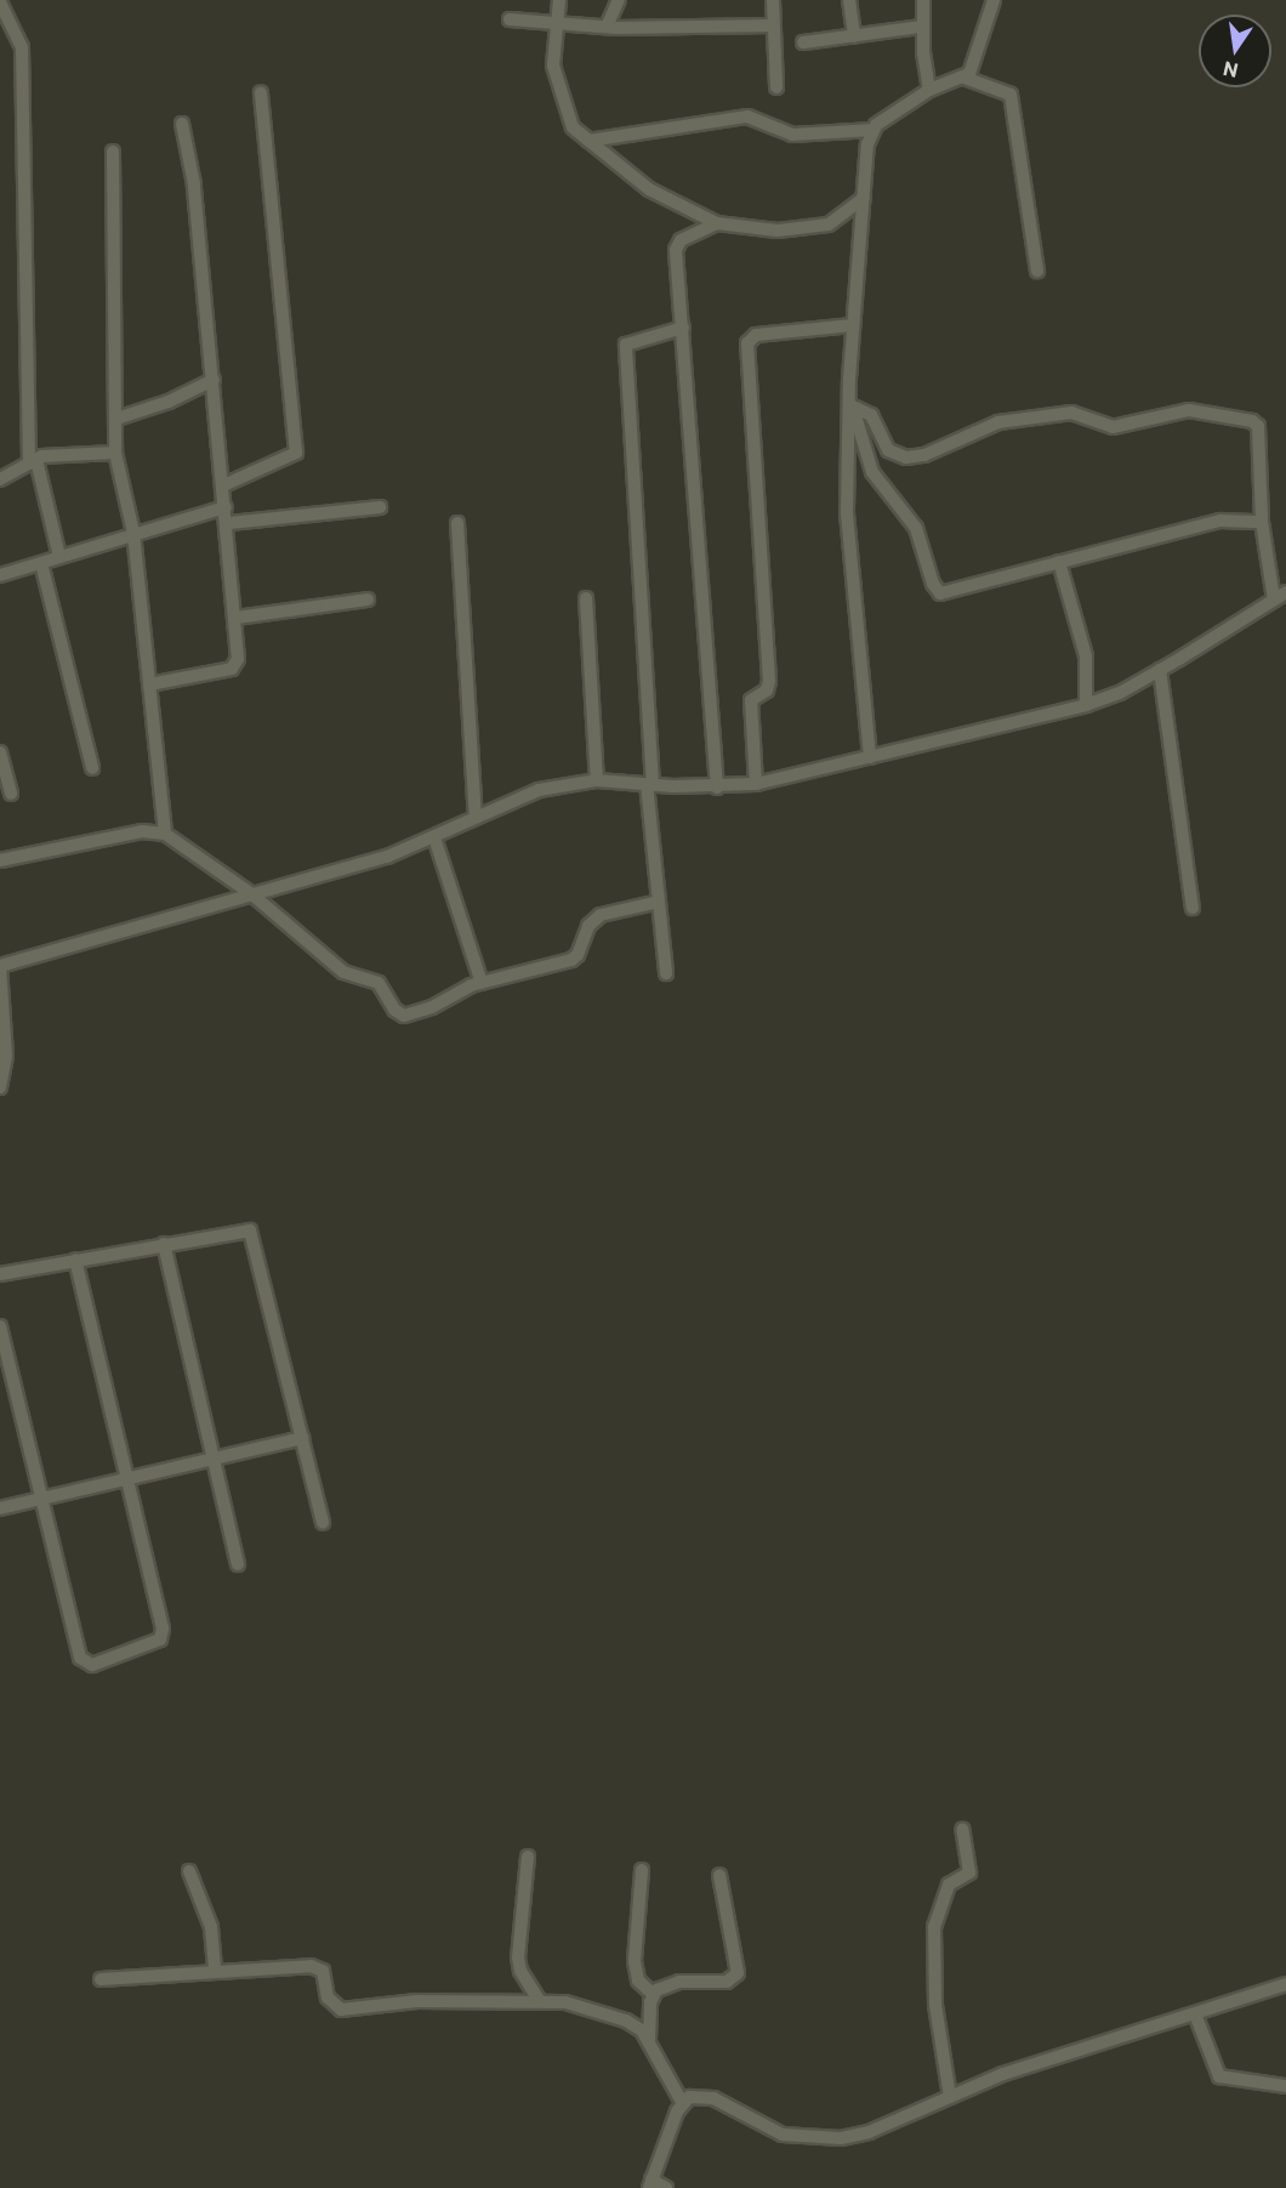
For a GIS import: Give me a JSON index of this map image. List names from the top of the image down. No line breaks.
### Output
{"north":"bottom"}
